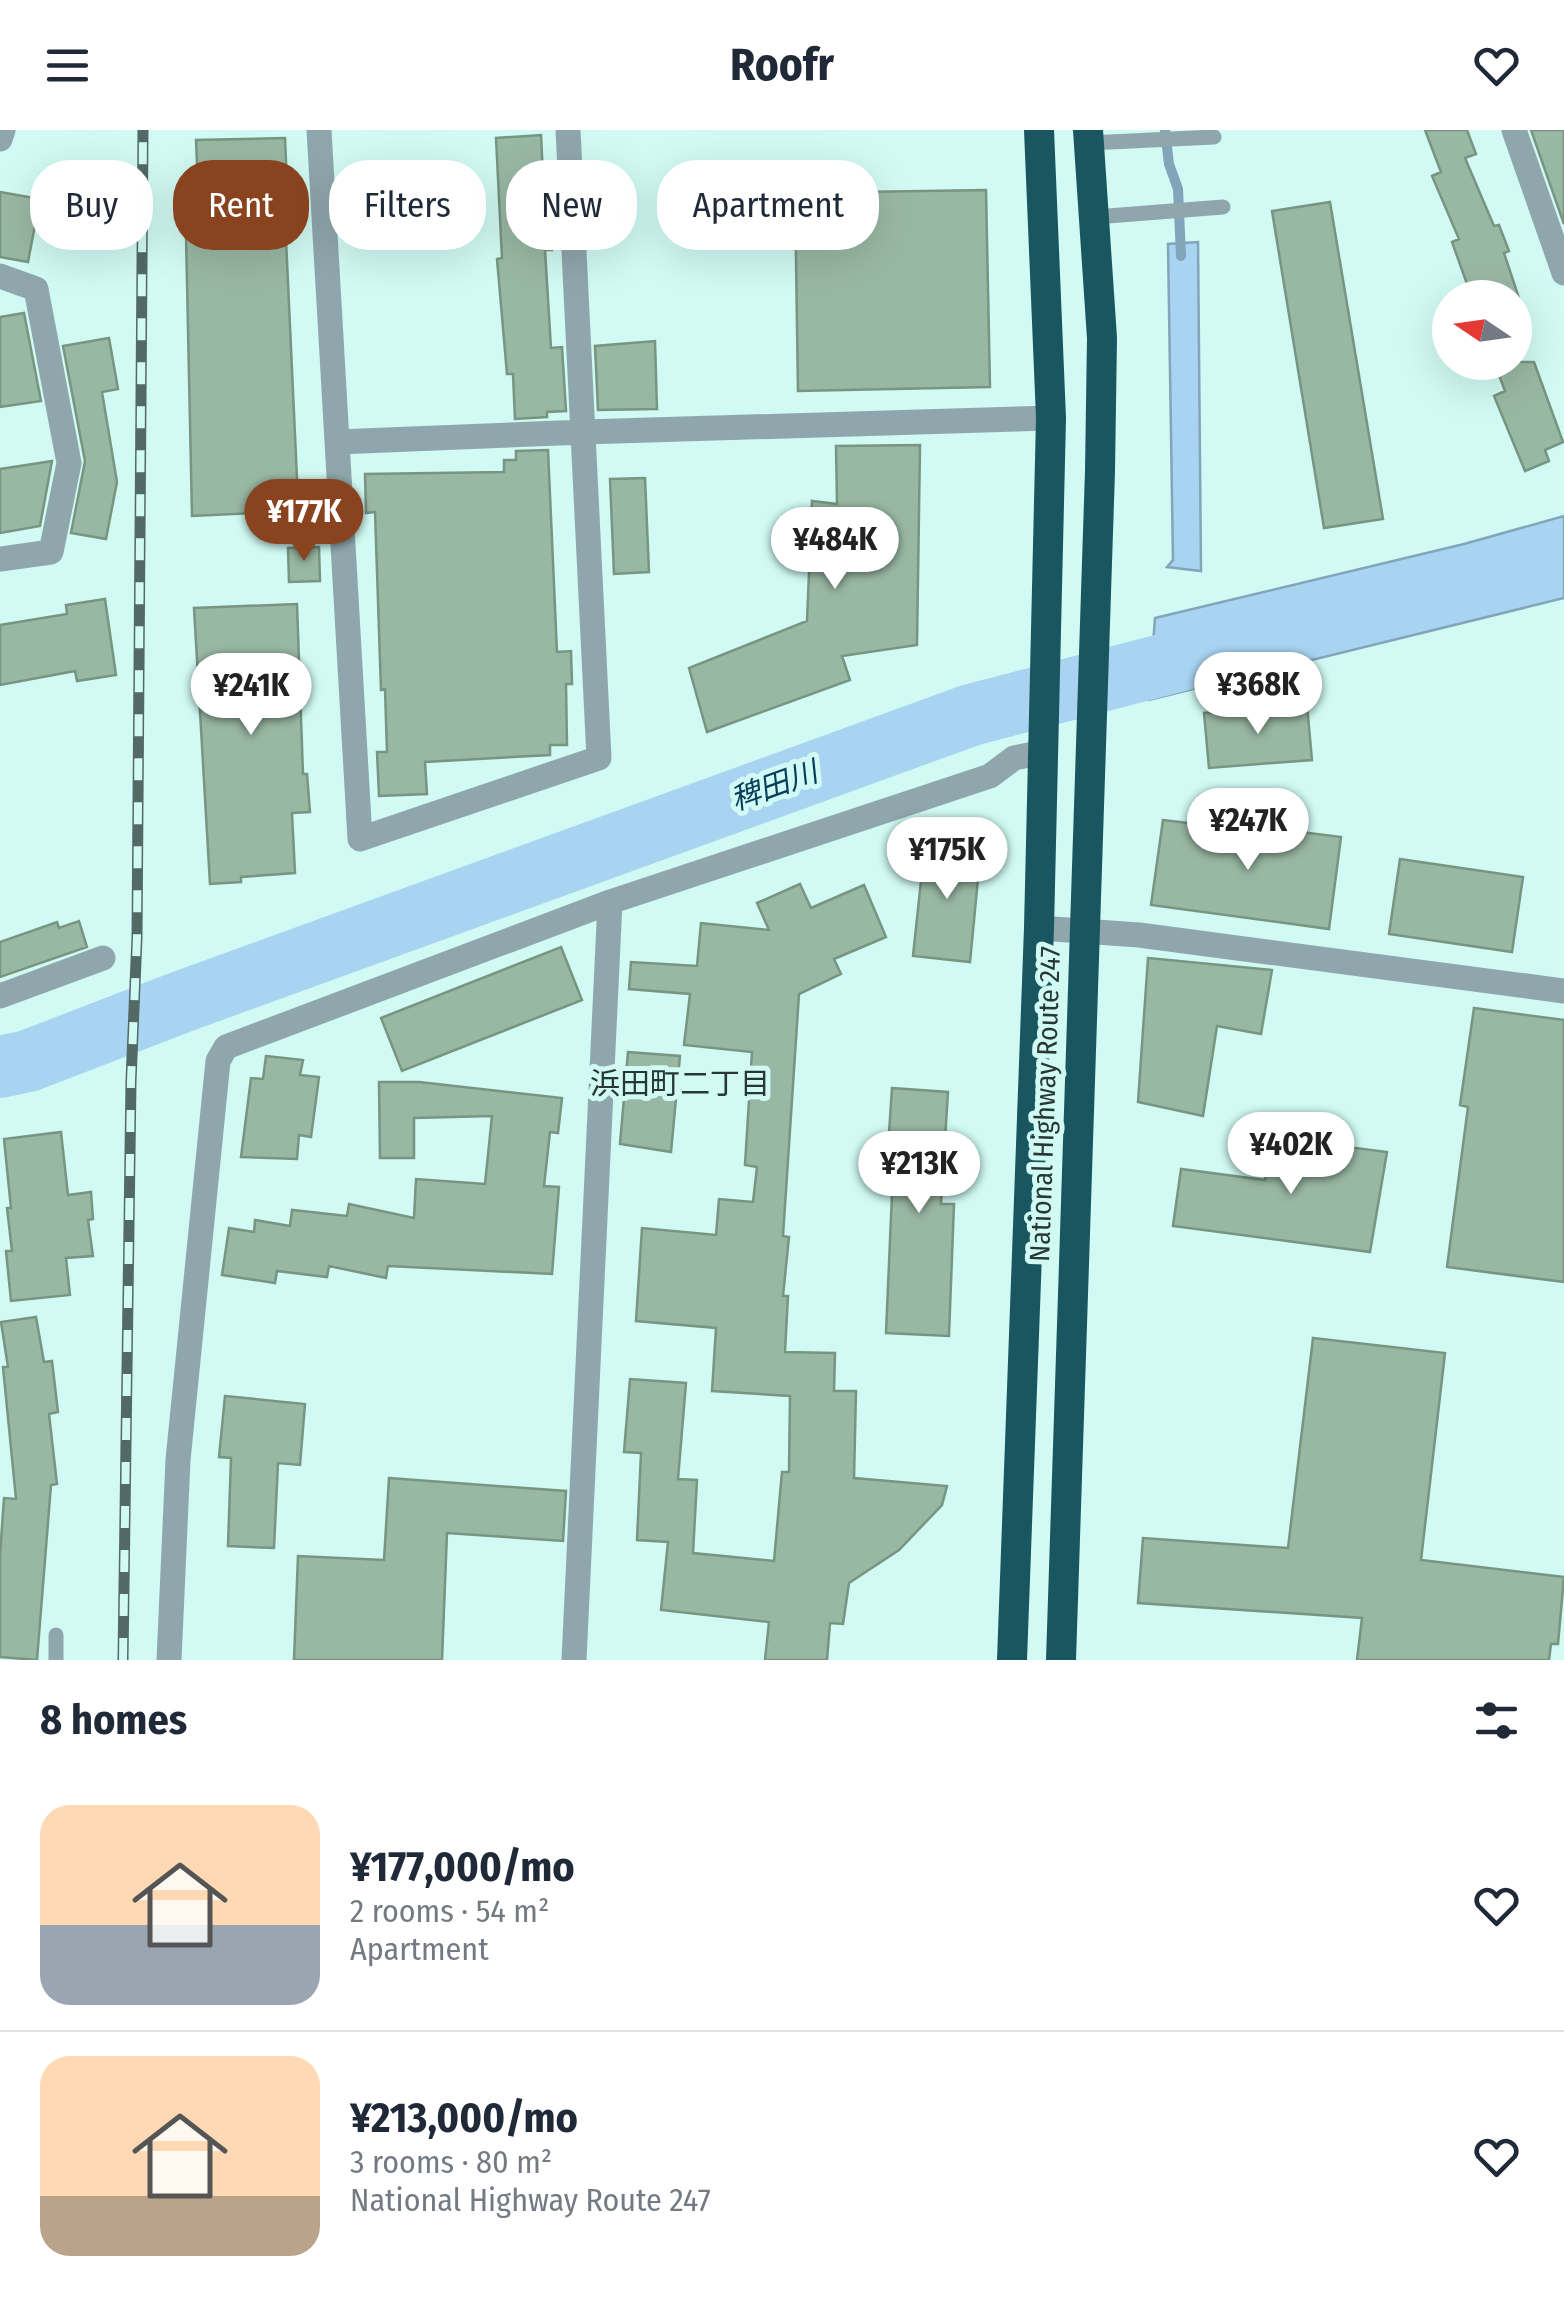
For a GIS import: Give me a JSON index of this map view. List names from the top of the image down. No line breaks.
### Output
{"streets":{"highway":["National Highway Route 247"]},"districts":["浜田町二丁目"],"water":["稗田川"],"north":"left","page":{"header":"Roofr","chip":["Buy","Rent","Filters","New","Apartment"],"price":["¥177K","¥484K","¥368K","¥241K","¥247K","¥175K","¥402K","¥213K"],"heading":"8 homes","list":[{"name":"¥177,000/mo","note":"2 rooms · 54 m² · Apartment"},{"name":"¥213,000/mo","note":"3 rooms · 80 m² · National Highway Route 247"}]}}
